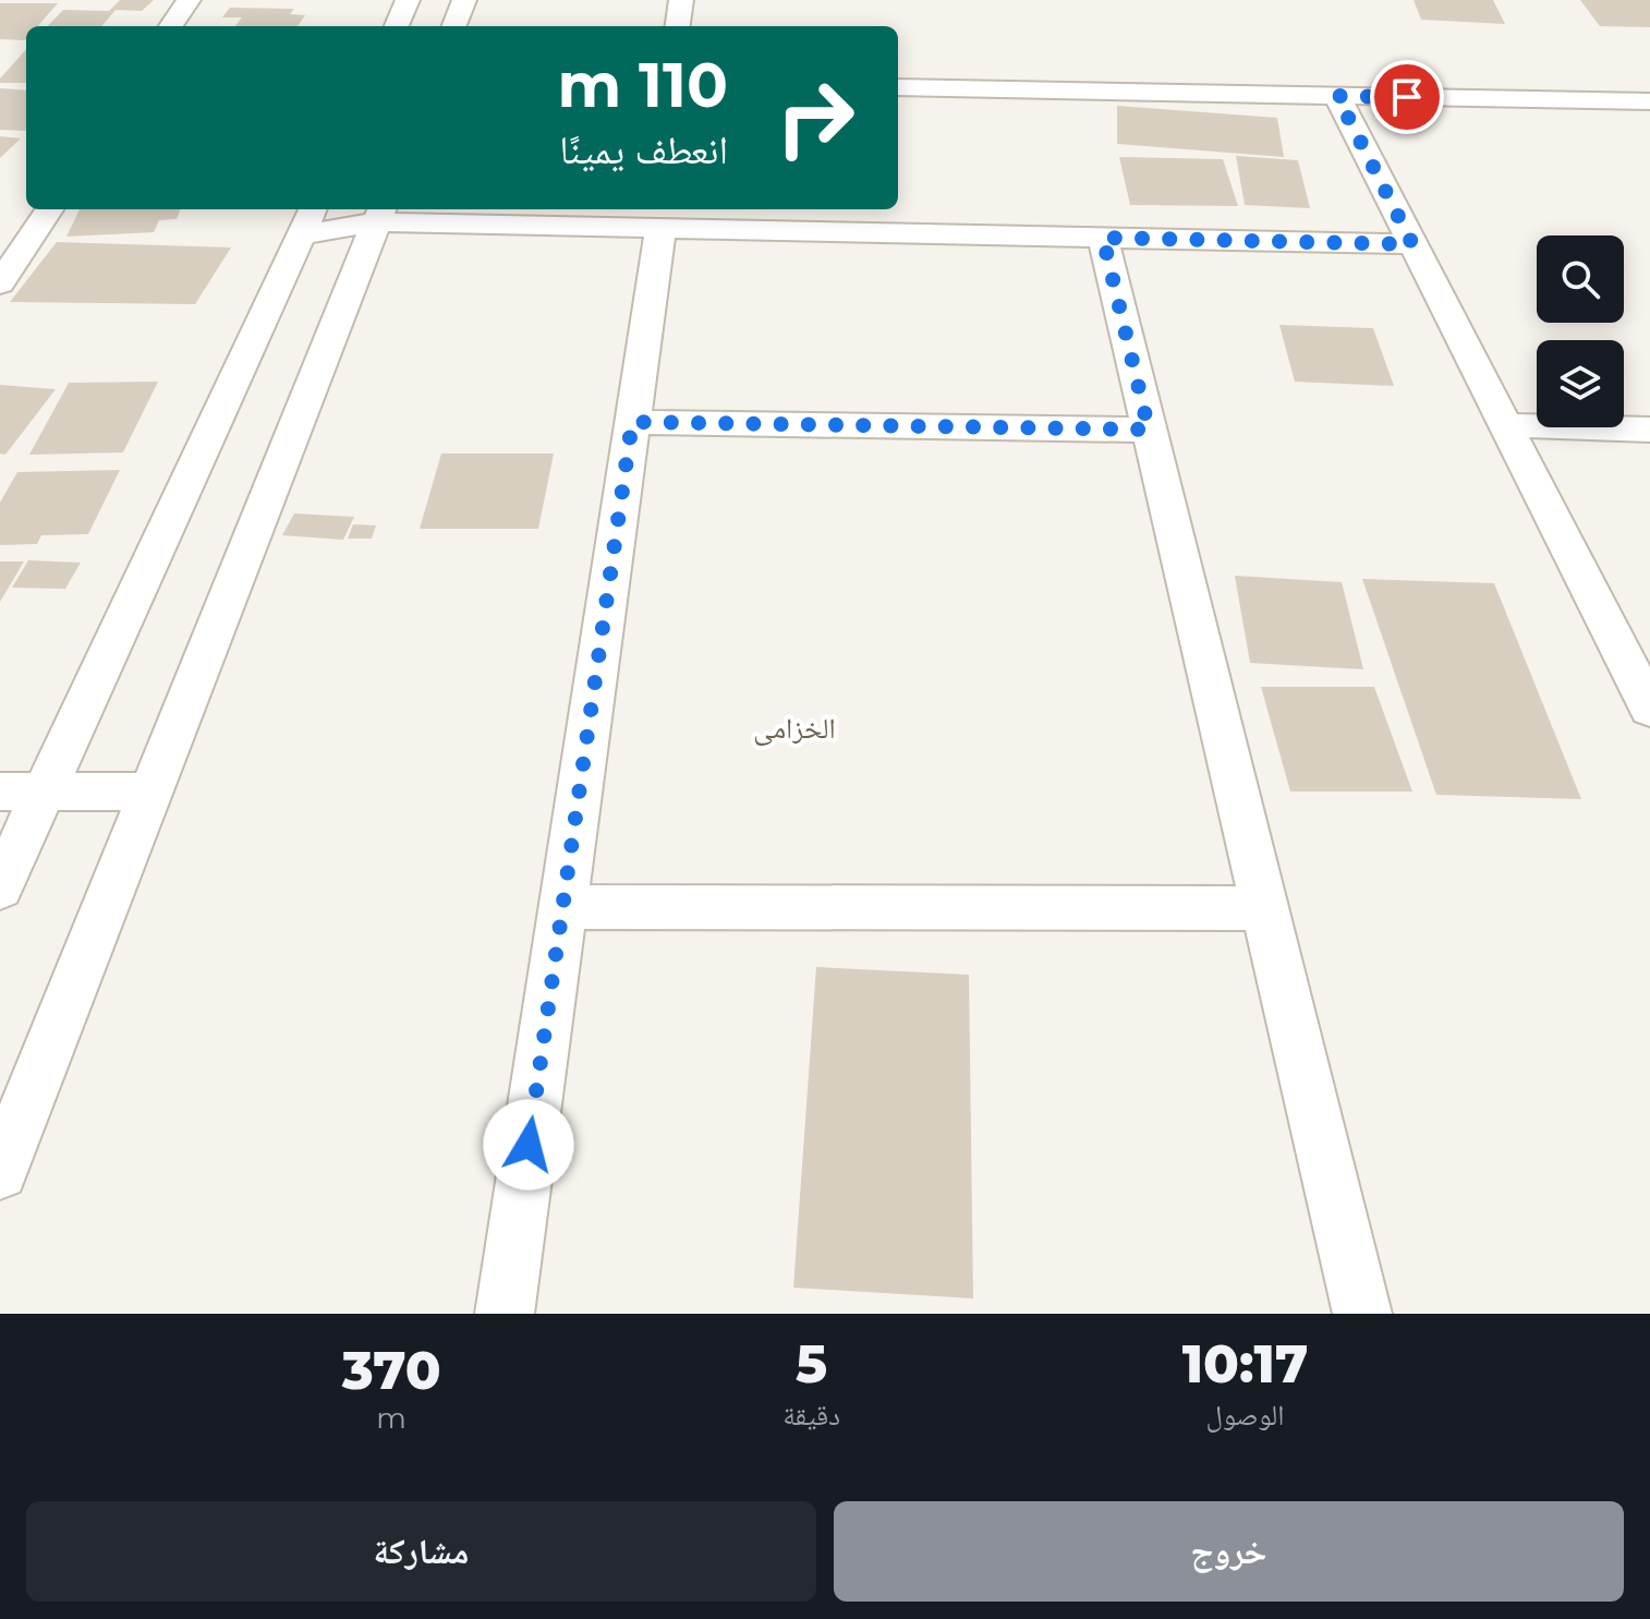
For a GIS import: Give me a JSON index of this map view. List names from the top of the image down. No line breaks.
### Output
{"districts":["الخزامى"],"page":{"turn":["110 m","انعطف يمينًا"],"eta":["10:17","الوصول","5","دقيقة","370","m"],"buttons":["خروج","مشاركة"]}}
